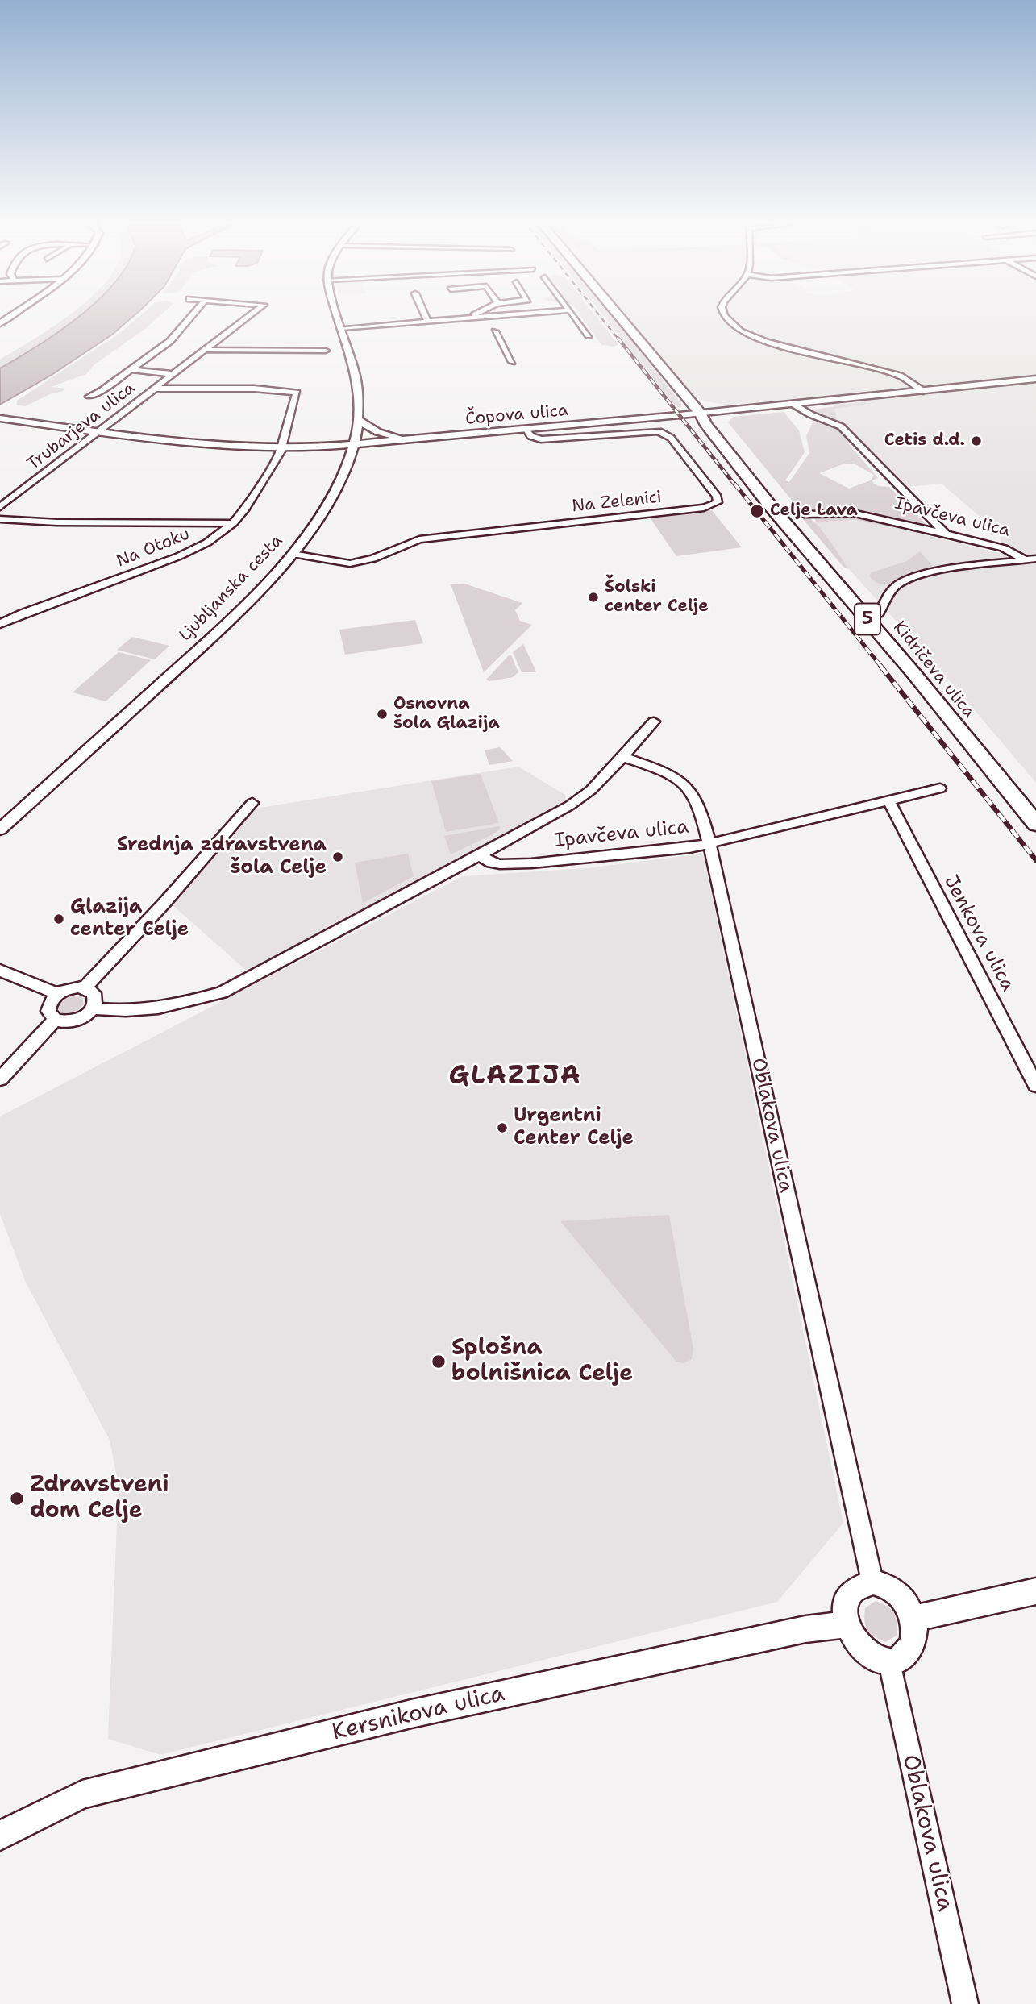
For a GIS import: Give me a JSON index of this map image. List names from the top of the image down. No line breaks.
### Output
{"streets":{"main road":["5","Kidričeva ulica"],"street":["Čopova ulica","Trubarjeva ulica","Na Zelenici","Ipavčeva ulica","Na Otoku","Ljubljanska cesta","Jenkova ulica","Oblakova ulica","Kersnikova ulica"]},"crossings":[["Čopova ulica","Trubarjeva ulica"],["Čopova ulica","Na Zelenici"],["Čopova ulica","Na Otoku"],["Čopova ulica","Ljubljanska cesta"],["Čopova ulica","5"],["Čopova ulica","Kidričeva ulica"],["Trubarjeva ulica","Na Otoku"],["Na Zelenici","Ljubljanska cesta"],["Ipavčeva ulica","Kidričeva ulica"],["Ipavčeva ulica","Jenkova ulica"],["Ipavčeva ulica","Oblakova ulica"],["5","Kidričeva ulica"],["Oblakova ulica","Kersnikova ulica"]],"districts":["GLAZIJA"],"places":["Cetis d.d.","Celje Lava","Šolski center Celje","Osnovna šola Glazija","Srednja zdravstvena šola Celje","Glazija center Celje","Urgentni Center Celje","Splošna bolnišnica Celje","Zdravstveni dom Celje"]}
